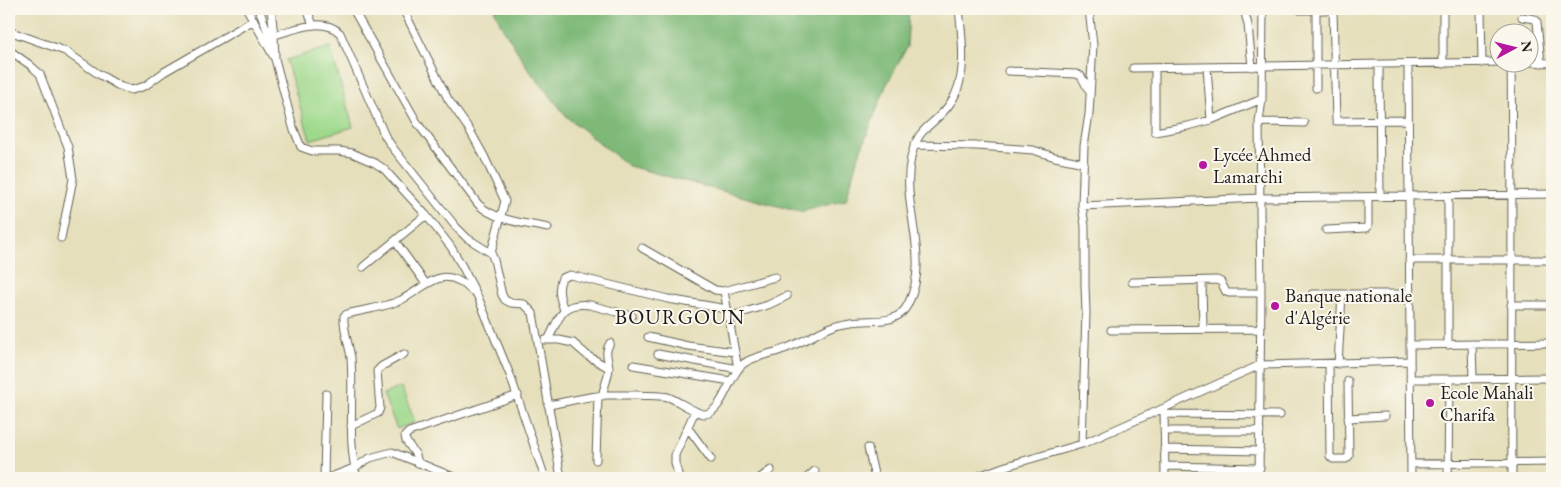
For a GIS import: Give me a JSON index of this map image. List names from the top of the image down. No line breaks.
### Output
{"districts":["BOURGOUN"],"places":["Lycée Ahmed Lamarchi","Banque nationale d'Algérie","Ecole Mahali Charifa"],"north":"right"}
